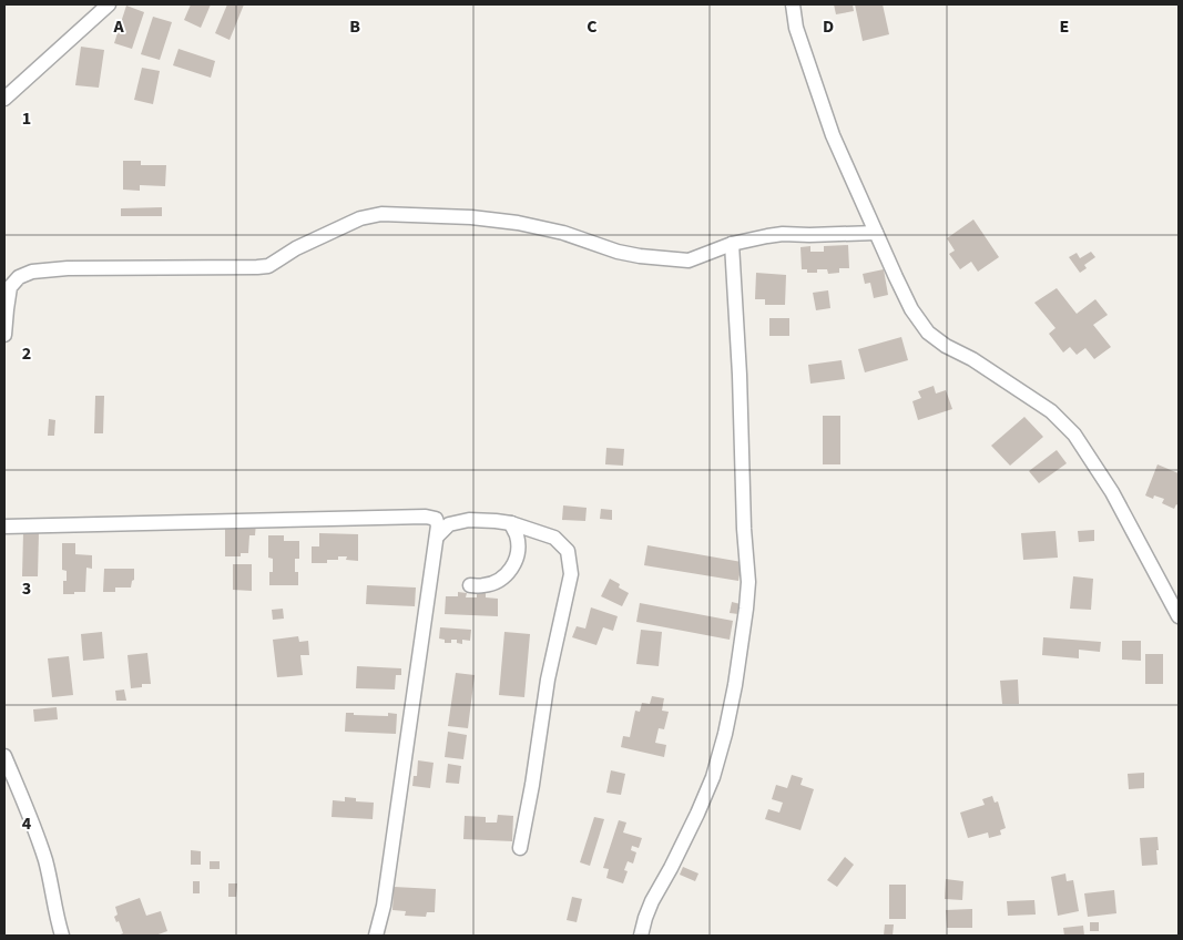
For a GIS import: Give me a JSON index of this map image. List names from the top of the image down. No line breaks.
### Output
{"grid":{"columns":["A","B","C","D","E"],"rows":["1","2","3","4"]}}
